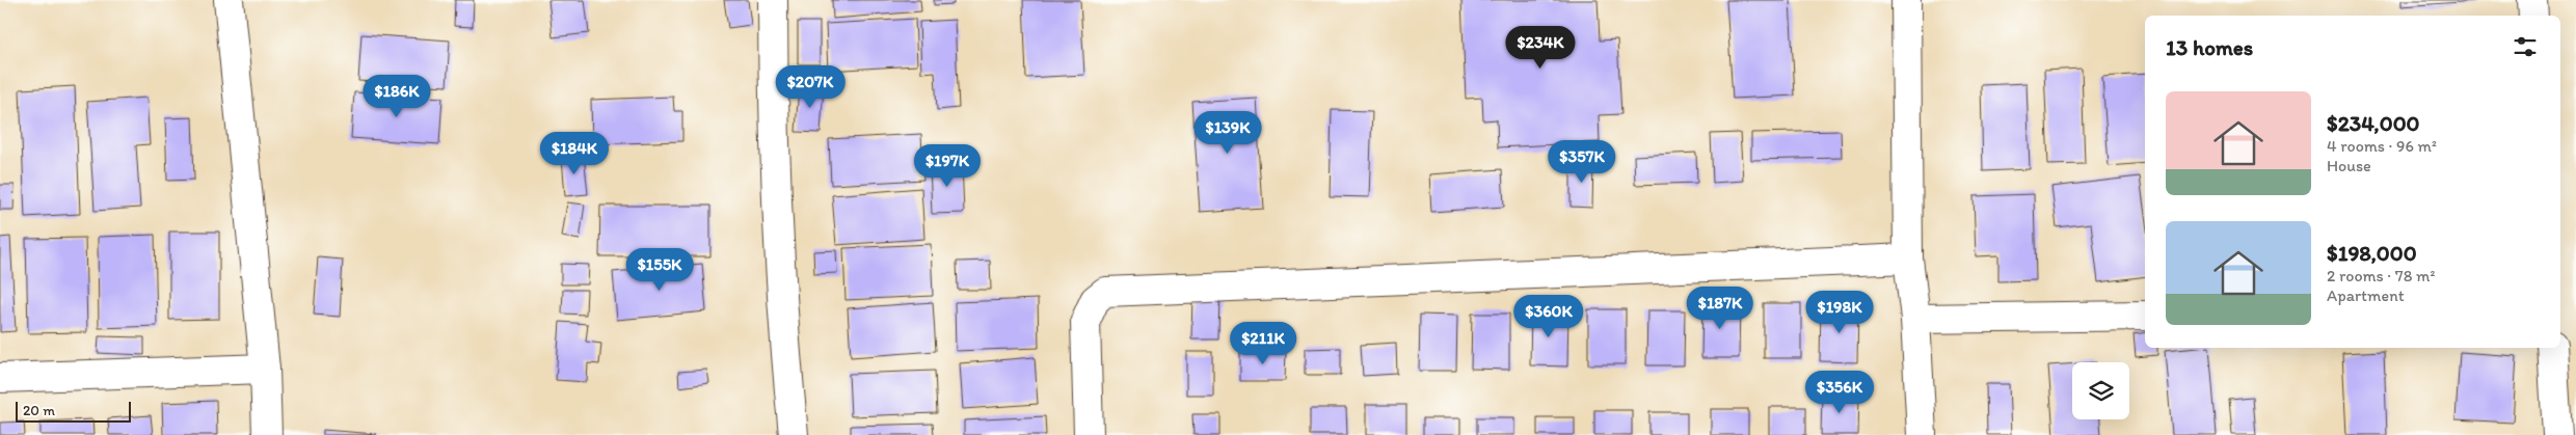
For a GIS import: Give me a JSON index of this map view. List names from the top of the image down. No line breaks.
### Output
{"scale_bar":"20 m","page":{"heading":"13 homes","price":["$234K","$207K","$186K","$139K","$184K","$357K","$197K","$155K","$187K","$198K","$360K","$211K","$356K"],"list":[{"name":"$234,000","note":"4 rooms · 96 m² · House"},{"name":"$198,000","note":"2 rooms · 78 m² · Apartment"}],"scale":"20 m"}}
